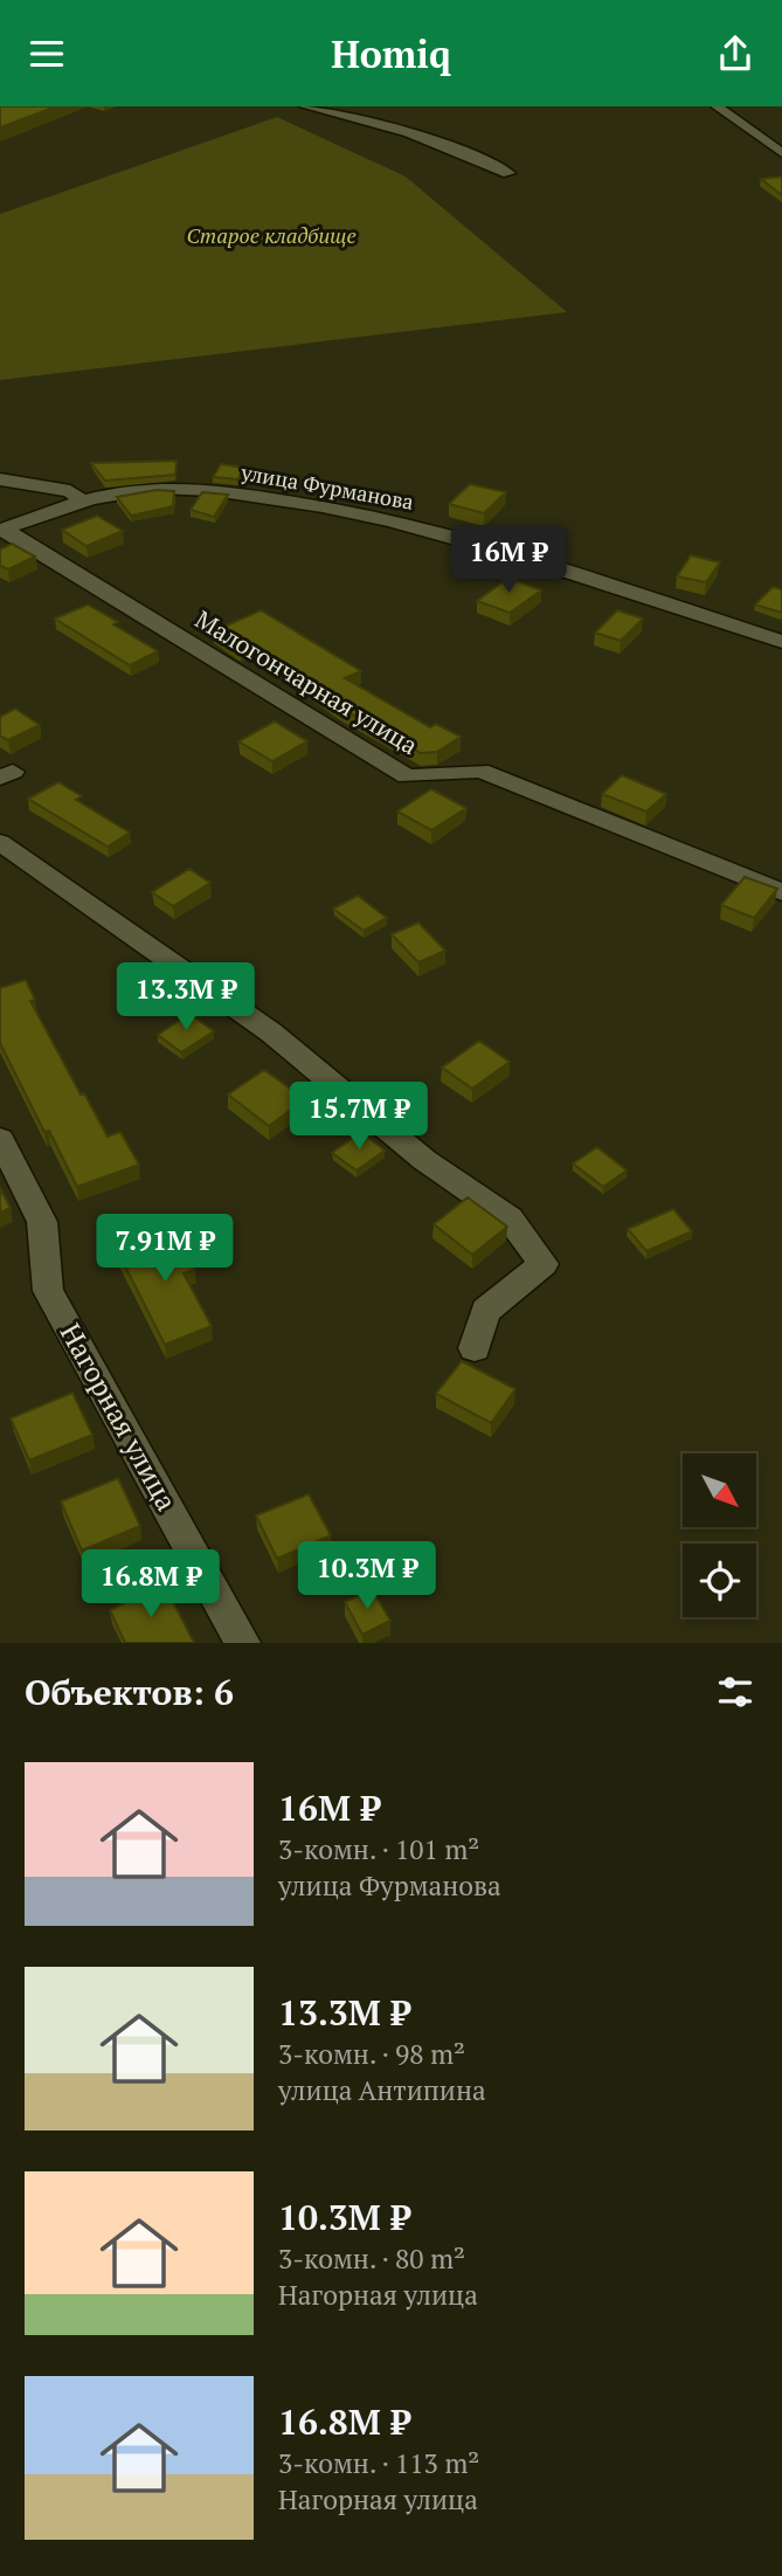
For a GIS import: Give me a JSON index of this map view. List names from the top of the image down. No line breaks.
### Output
{"streets":{"street":["улица Фурманова","Малогончарная улица","Нагорная улица"]},"crossings":[["улица Фурманова","Малогончарная улица"]],"parks":["Старое кладбище"],"north":"bottom right","page":{"header":"Homiq","price":["16M ₽","13.3M ₽","15.7M ₽","7.91M ₽","10.3M ₽","16.8M ₽"],"heading":"Объектов: 6","list":[{"name":"16M ₽","note":"3-комн. · 101 m² · улица Фурманова"},{"name":"13.3M ₽","note":"3-комн. · 98 m² · улица Антипина"},{"name":"10.3M ₽","note":"3-комн. · 80 m² · Нагорная улица"},{"name":"16.8M ₽","note":"3-комн. · 113 m² · Нагорная улица"}]}}
